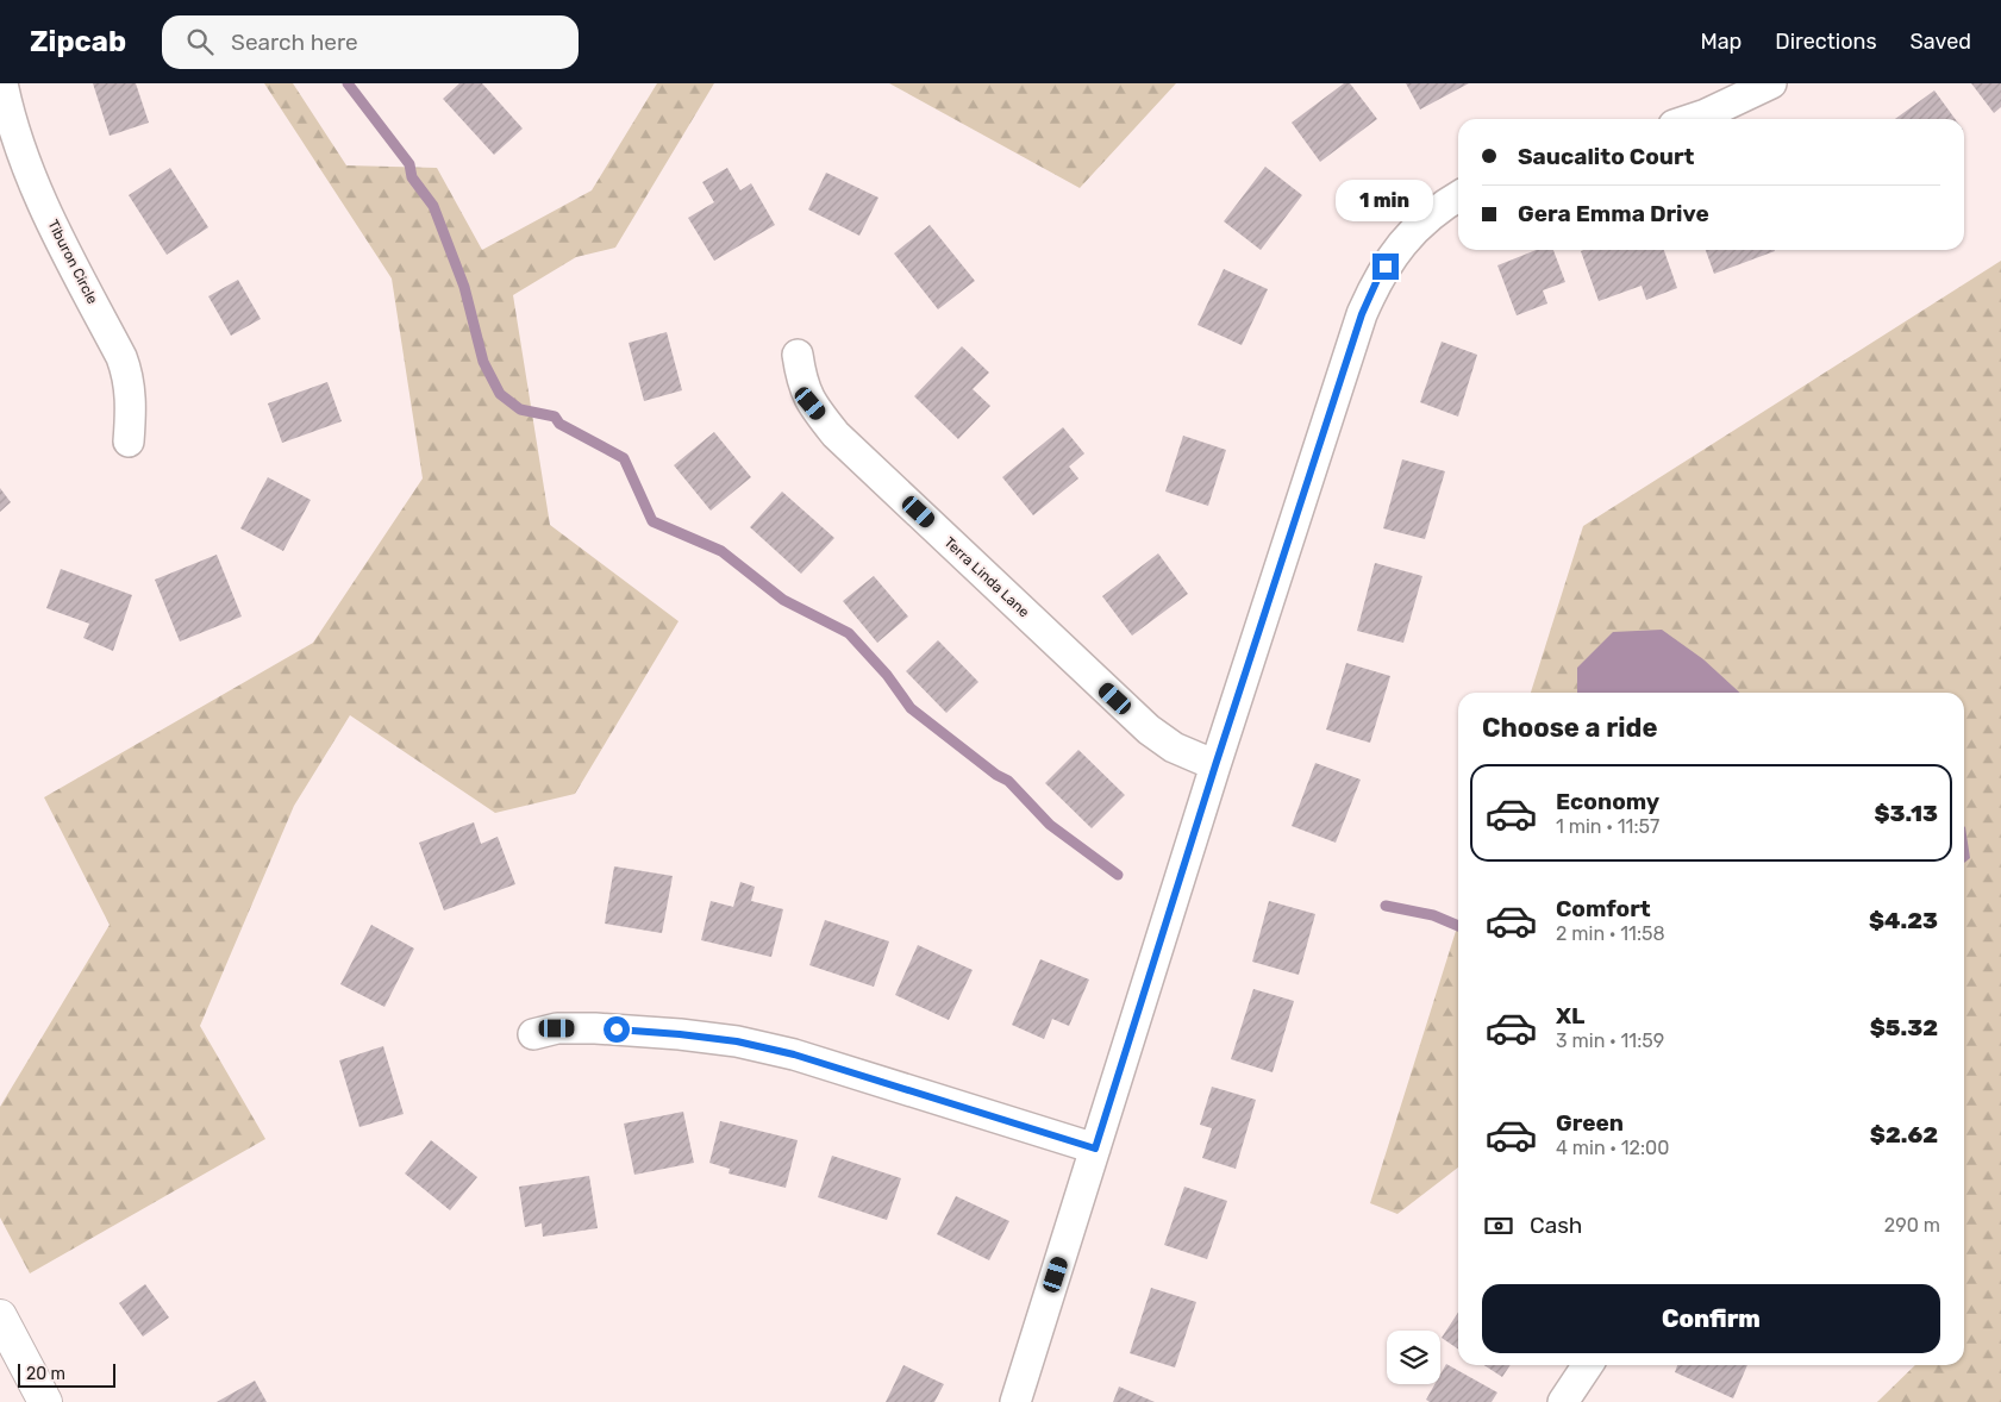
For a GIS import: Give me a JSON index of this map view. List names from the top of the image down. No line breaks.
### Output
{"streets":{"street":["Tiburon Circle","Terra Linda Lane"]},"scale_bar":"20 m","page":{"header":"Zipcab","search":"Search here","nav":["Map","Directions","Saved"],"banner":["Saucalito Court","Gera Emma Drive"],"bubble":"1 min","heading":"Choose a ride","list":[{"name":"Economy","note":"1 min · 11:57","value":"$3.13"},{"name":"Comfort","note":"2 min · 11:58","value":"$4.23"},{"name":"XL","note":"3 min · 11:59","value":"$5.32"},{"name":"Green","note":"4 min · 12:00","value":"$2.62"}],"pay":["Cash","290 m"],"buttons":"Confirm","scale":"20 m"}}
